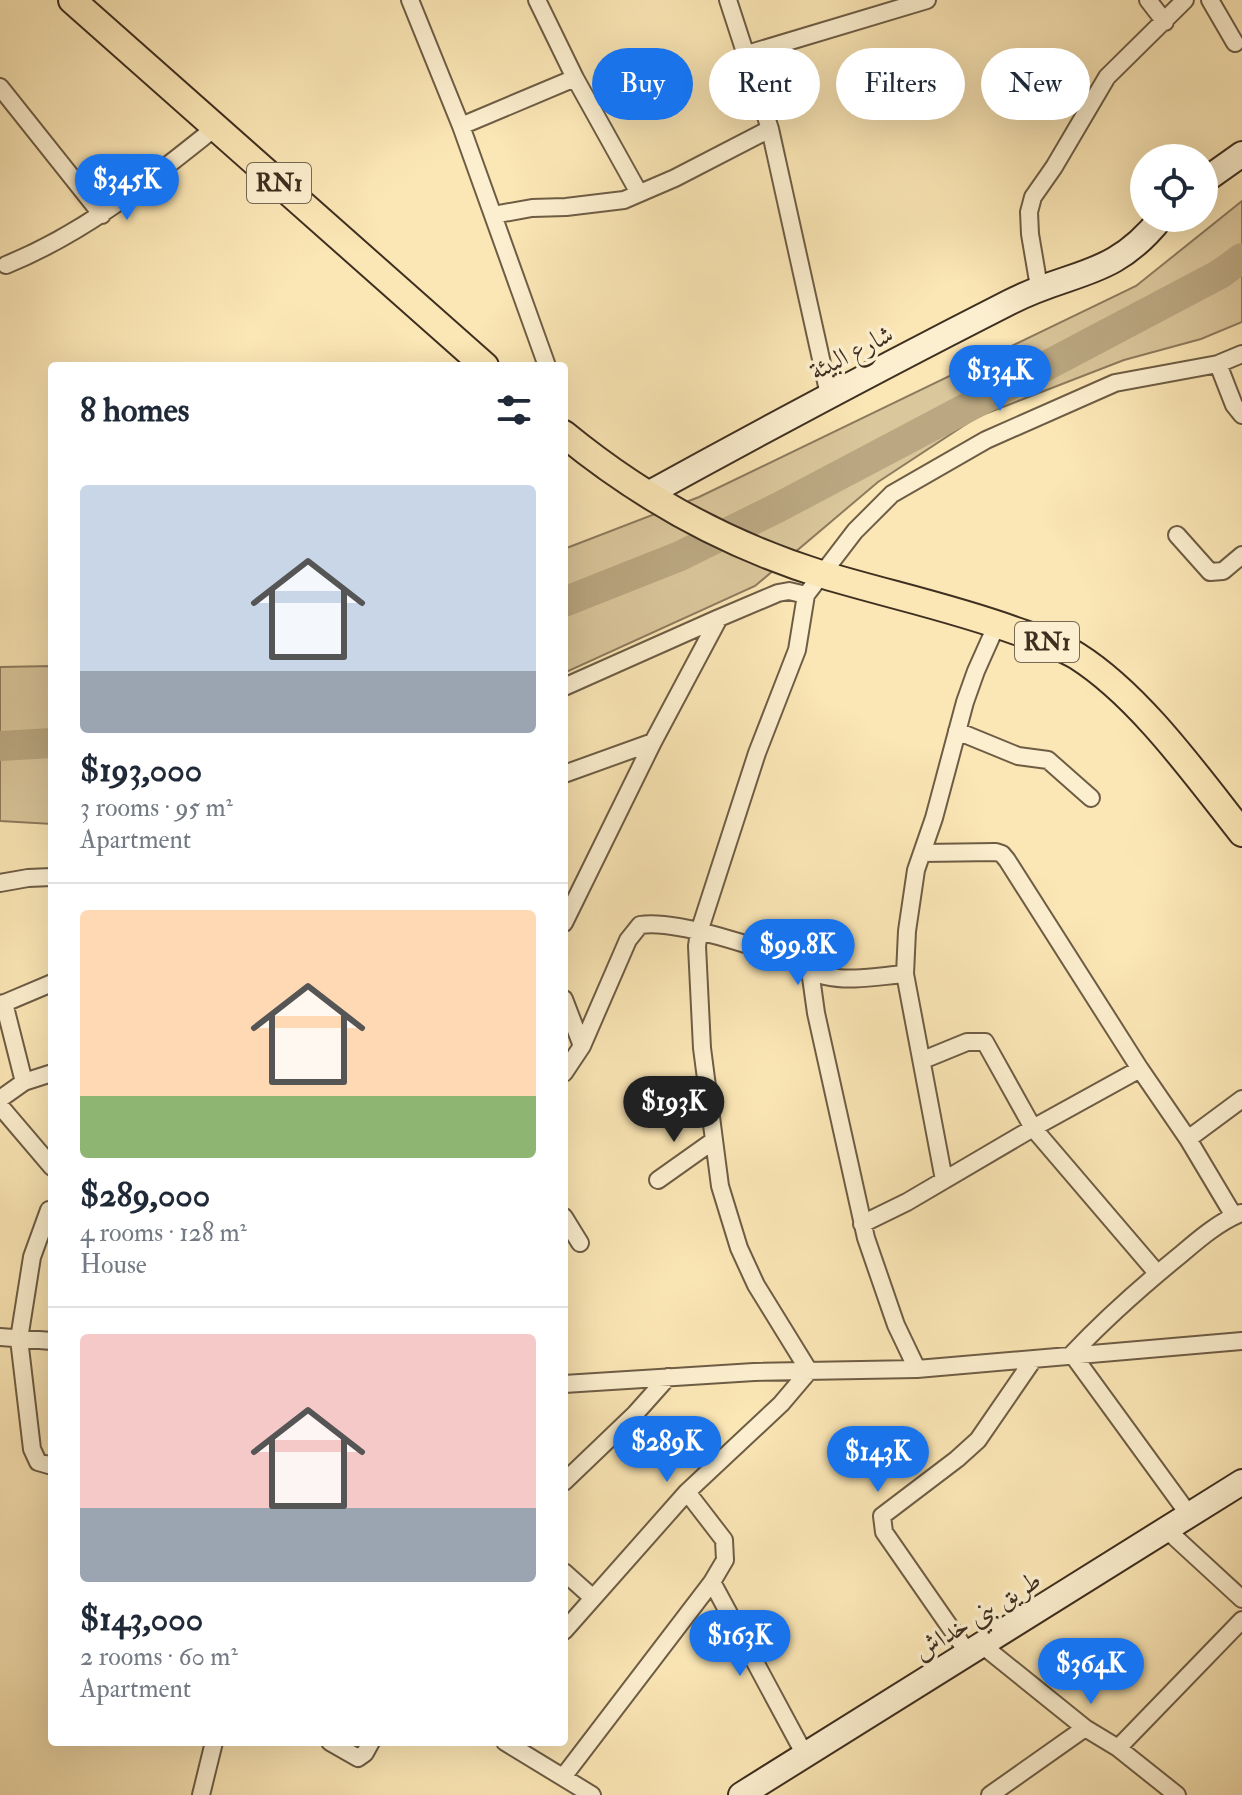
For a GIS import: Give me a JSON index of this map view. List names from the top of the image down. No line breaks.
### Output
{"streets":{"main road":["RN1"],"street":["شارع البيئة","طريق بني خداش"]},"crossings":[["RN1","شارع البيئة"]],"page":{"chip":["Buy","Rent","Filters","New"],"price":["$345K","$134K","$99.8K","$193K","$289K","$143K","$163K","$364K"],"heading":"8 homes","list":[{"name":"$193,000","note":"3 rooms · 95 m² · Apartment"},{"name":"$289,000","note":"4 rooms · 128 m² · House"},{"name":"$143,000","note":"2 rooms · 60 m² · Apartment"}]}}
